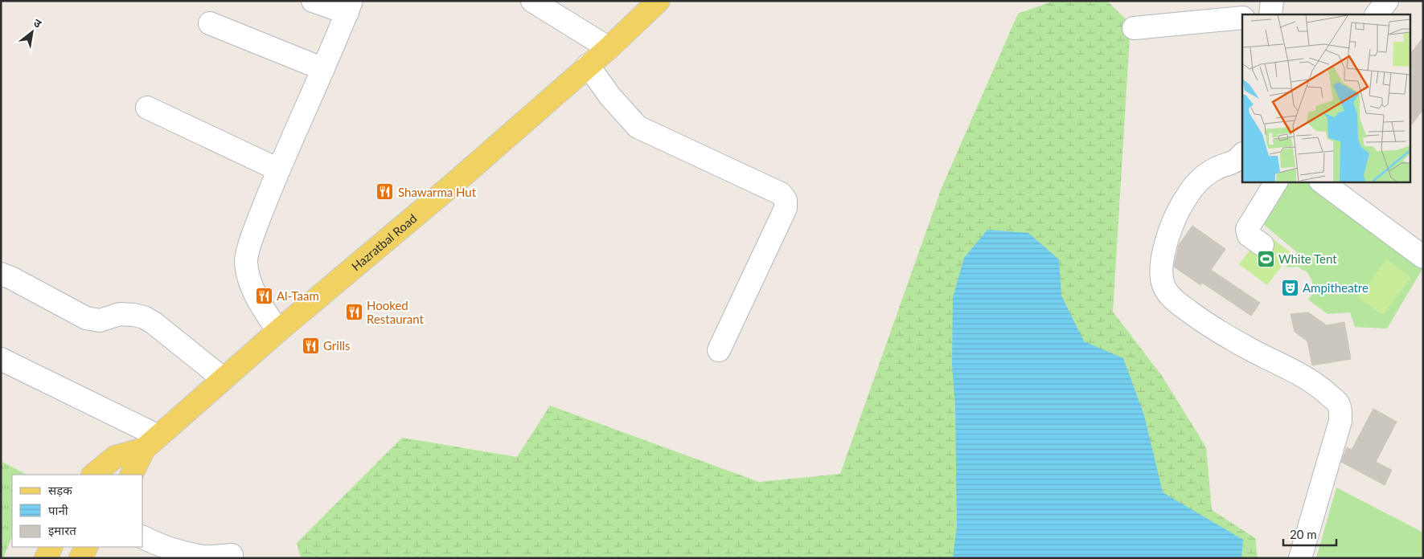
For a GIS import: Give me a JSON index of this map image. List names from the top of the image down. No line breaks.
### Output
{"streets":{"main road":["Hazratbal Road"]},"places":{"restaurant":["Shawarma Hut","Al-Taam","Hooked Restaurant","Grills"],"sports":["White Tent"],"theatre":["Ampitheatre"]},"legend":["सड़क","पानी","इमारत"],"scale_bar":"20 m","north":"top right"}
